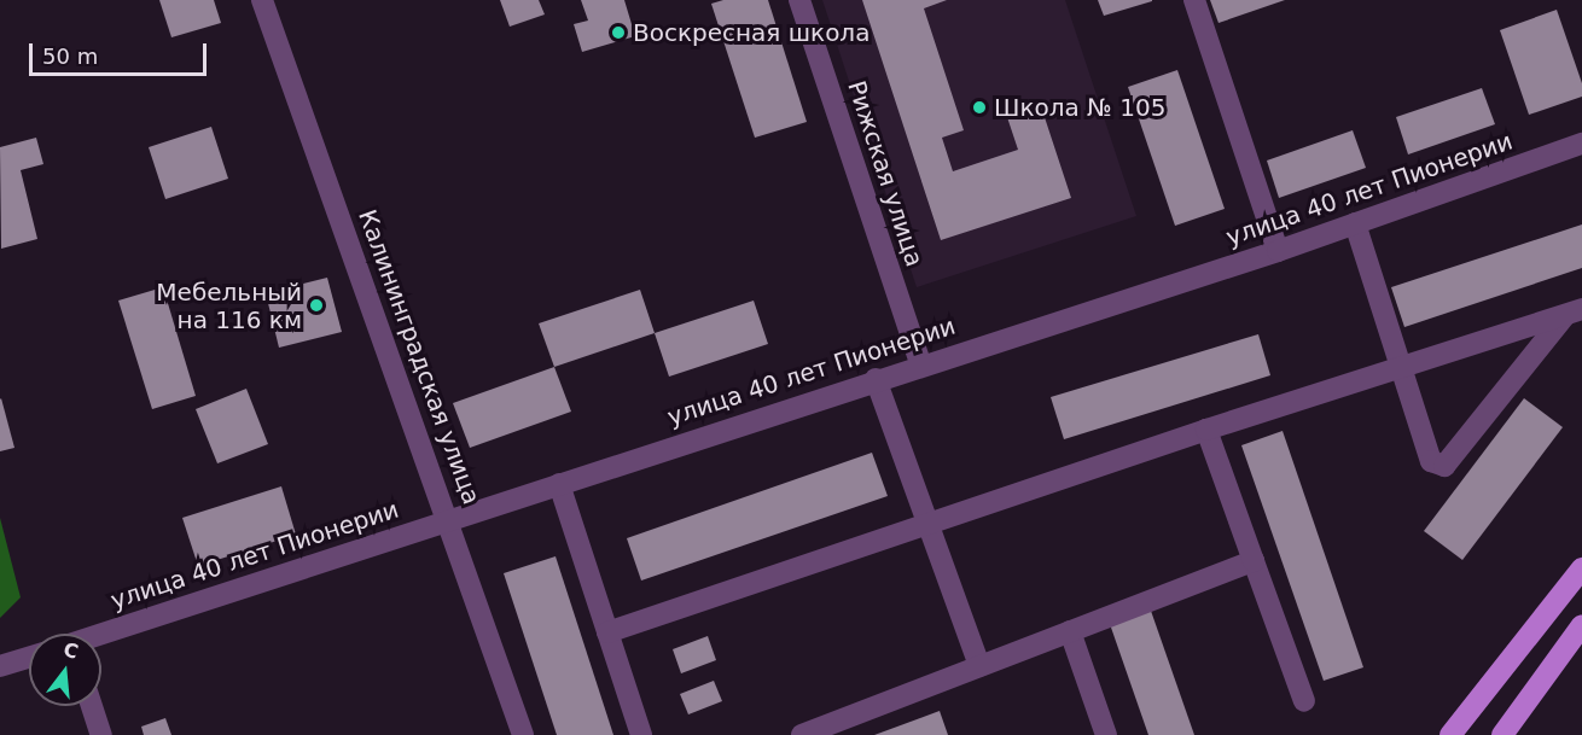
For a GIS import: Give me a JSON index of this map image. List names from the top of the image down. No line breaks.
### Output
{"streets":{"street":["Рижская улица","улица 40 лет Пионерии","Калининградская улица"]},"crossings":[["Рижская улица","улица 40 лет Пионерии"],["улица 40 лет Пионерии","Калининградская улица"]],"places":["Воскресная школа","Школа № 105","Мебельный на 116 км"],"scale_bar":"50 m","north":"top"}
